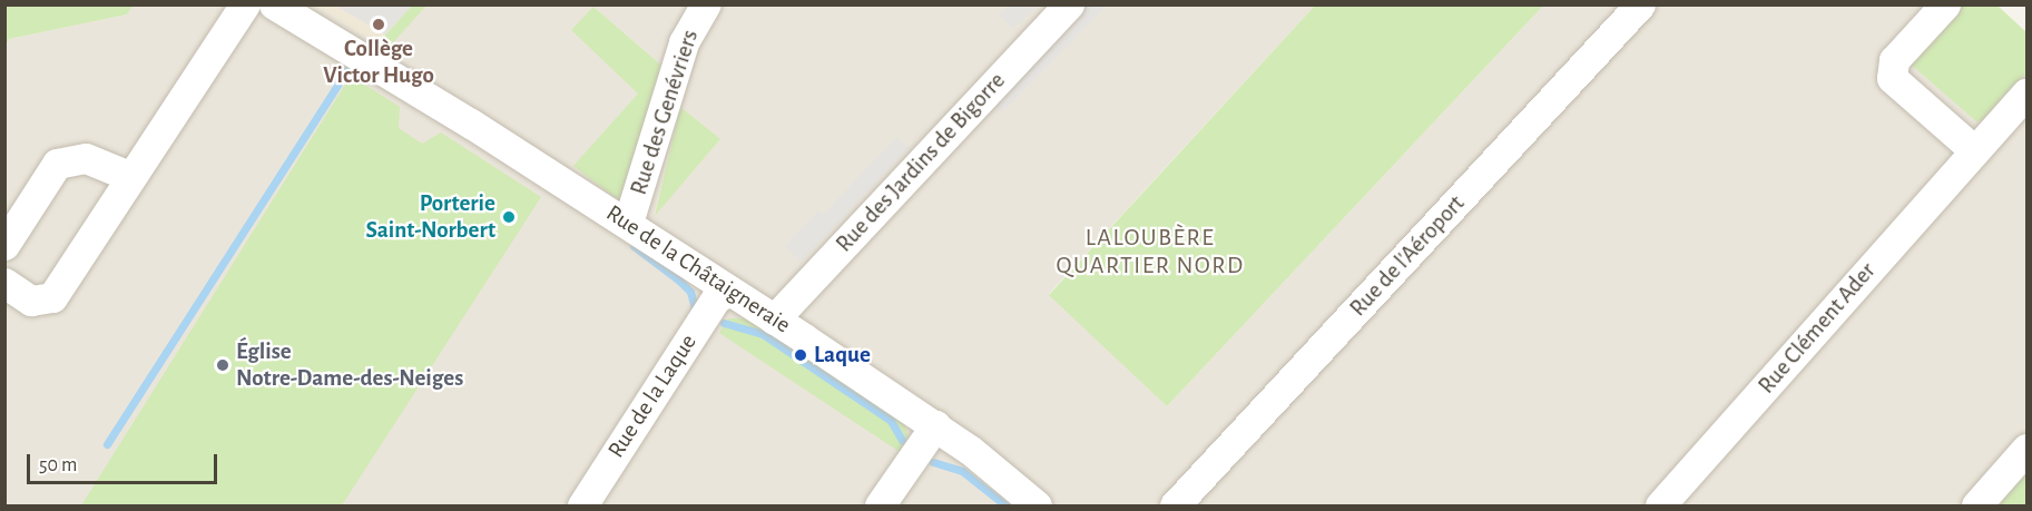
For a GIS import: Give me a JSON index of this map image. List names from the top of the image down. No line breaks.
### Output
{"streets":{"street":["Rue des Genévriers","Rue des Jardins de Bigorre","Rue de l'Aéroport","Rue de la Châtaigneraie","Rue Clément Ader","Rue de la Laque"]},"crossings":[["Rue des Genévriers","Rue de la Châtaigneraie"],["Rue des Jardins de Bigorre","Rue de la Châtaigneraie"],["Rue de la Châtaigneraie","Rue de la Laque"]],"districts":["LALOUBÈRE QUARTIER NORD"],"places":["Collège Victor Hugo","Porterie Saint-Norbert","Laque","Église Notre-Dame-des-Neiges"],"scale_bar":"50 m"}
